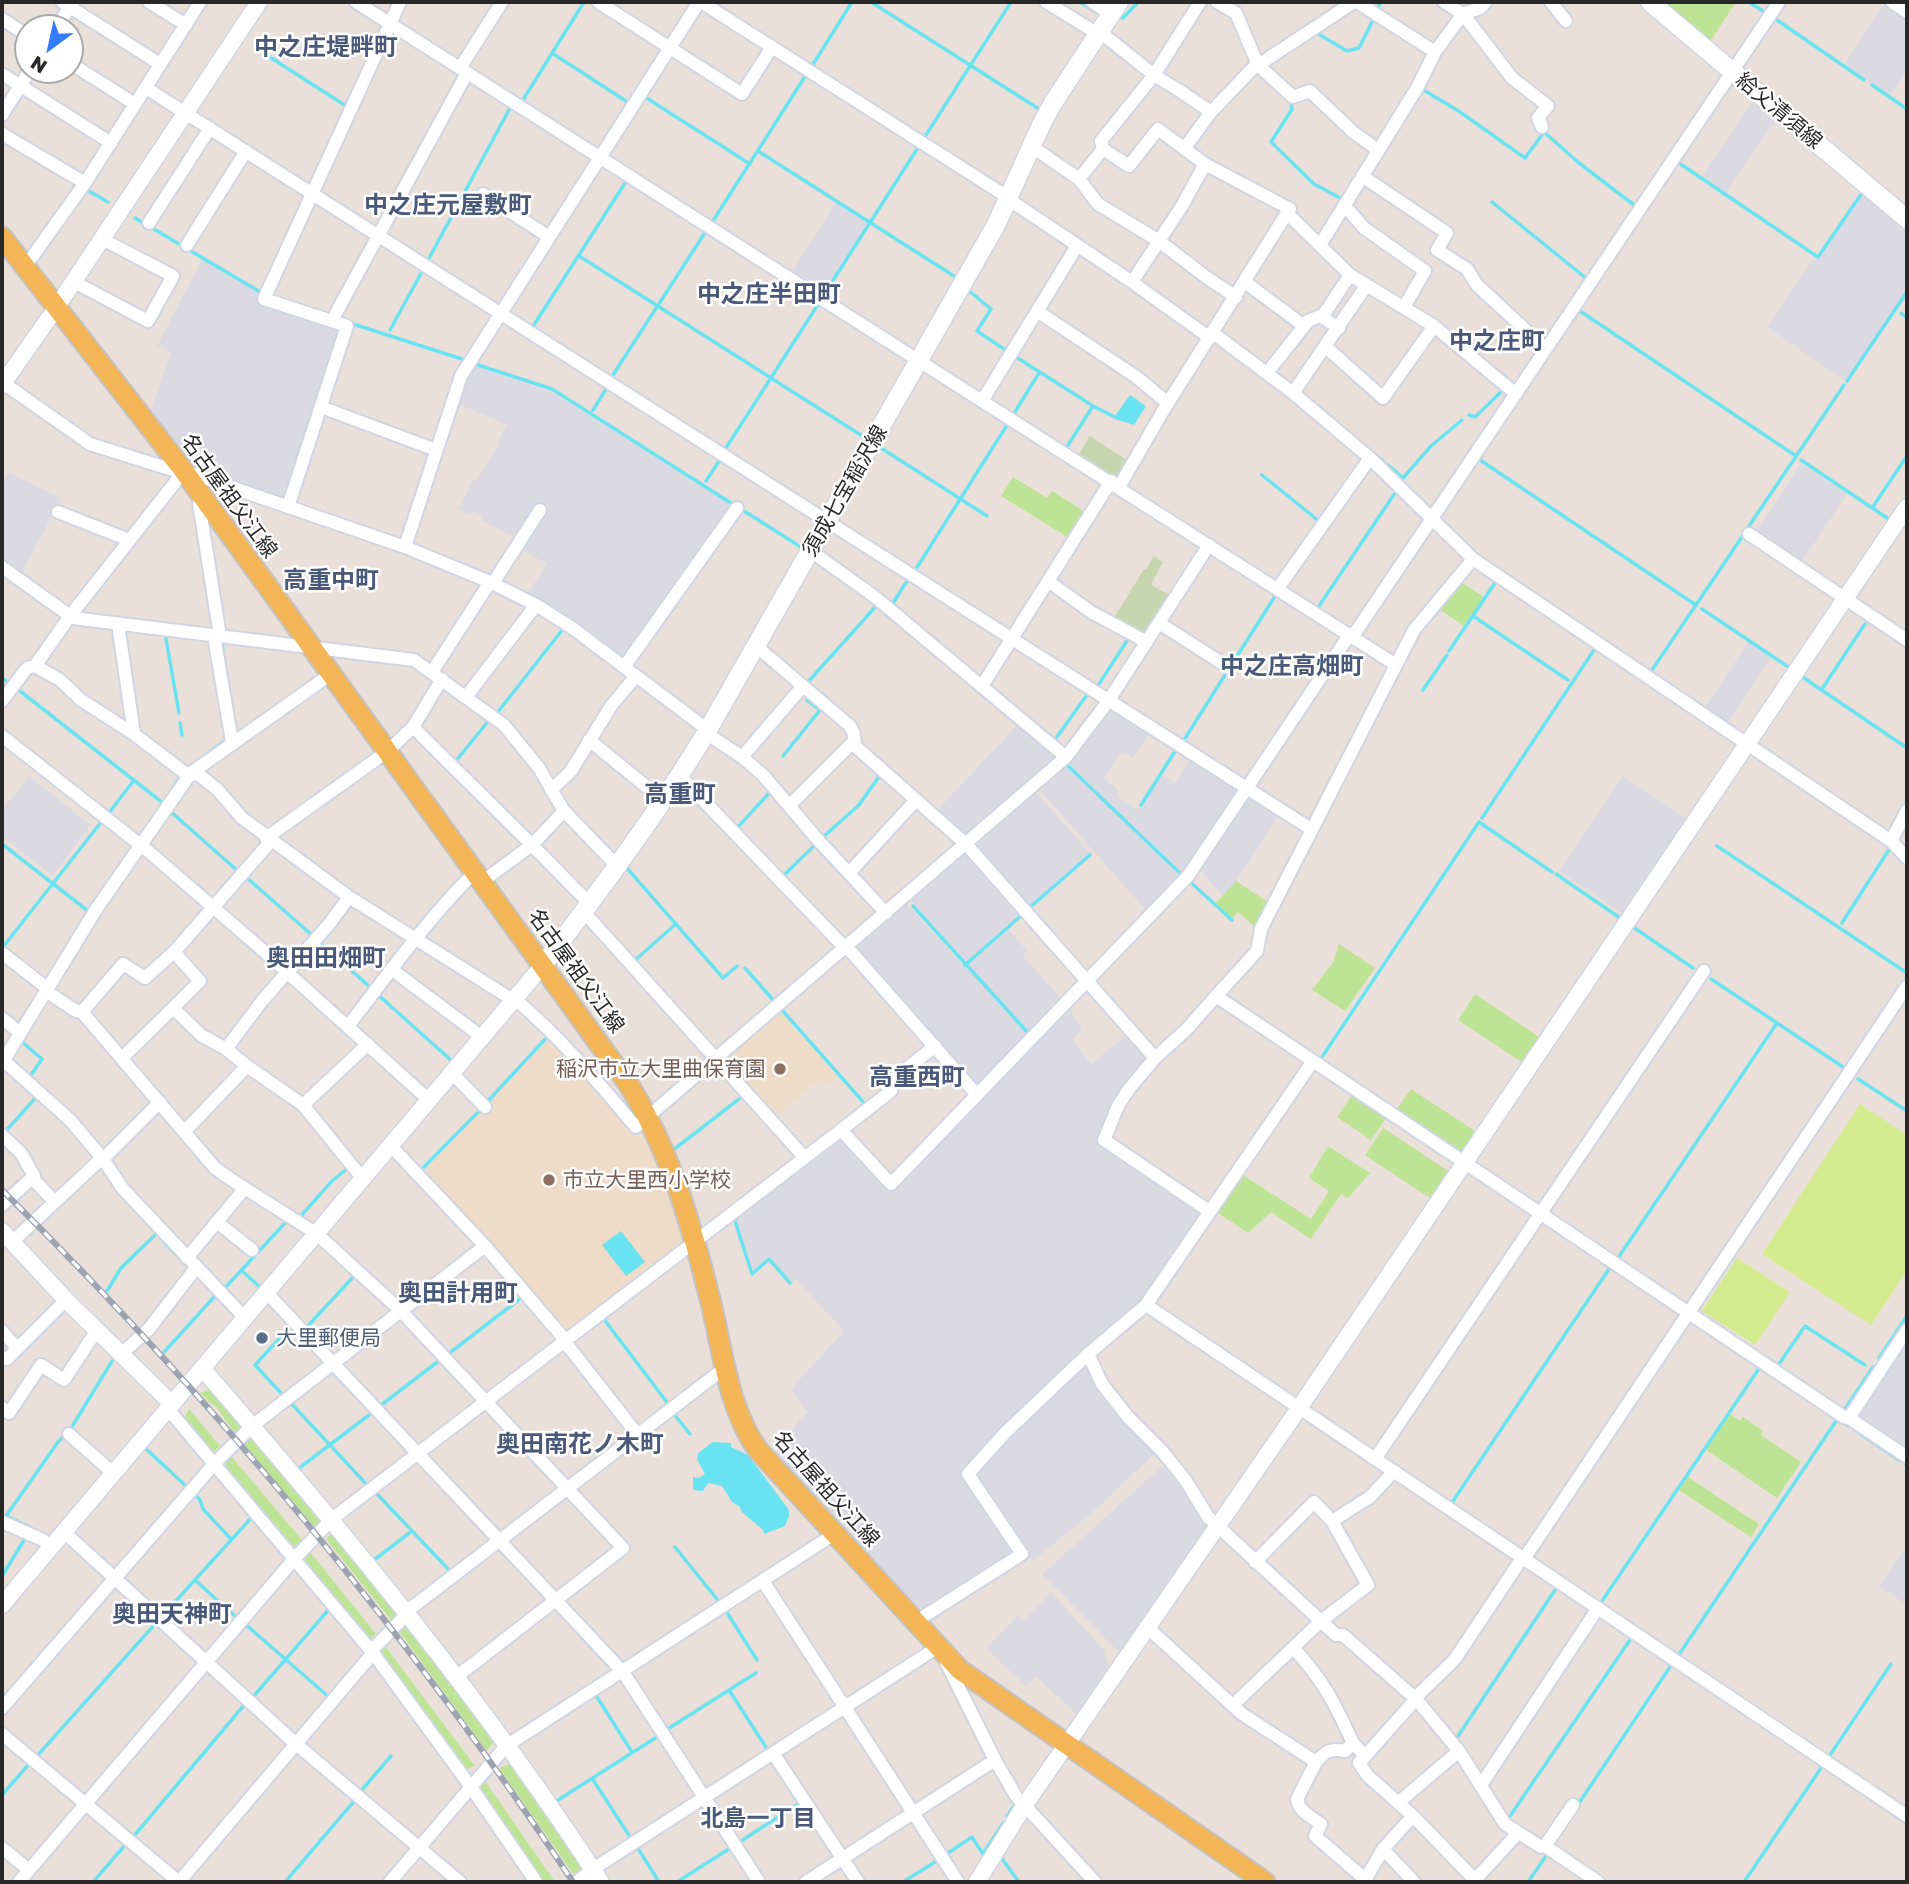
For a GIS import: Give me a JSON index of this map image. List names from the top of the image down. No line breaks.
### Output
{"streets":{"main road":["給父清須線","須成七宝稲沢線","名古屋祖父江線"]},"crossings":[["須成七宝稲沢線","名古屋祖父江線"]],"districts":["中之庄堤畔町","中之庄元屋敷町","中之庄半田町","中之庄町","高重中町","中之庄高畑町","高重町","奥田田畑町","高重西町","奥田計用町","奥田南花ノ木町","奥田天神町","北島一丁目"],"places":["稲沢市立大里曲保育園","市立大里西小学校","大里郵便局"],"north":"bottom left"}
